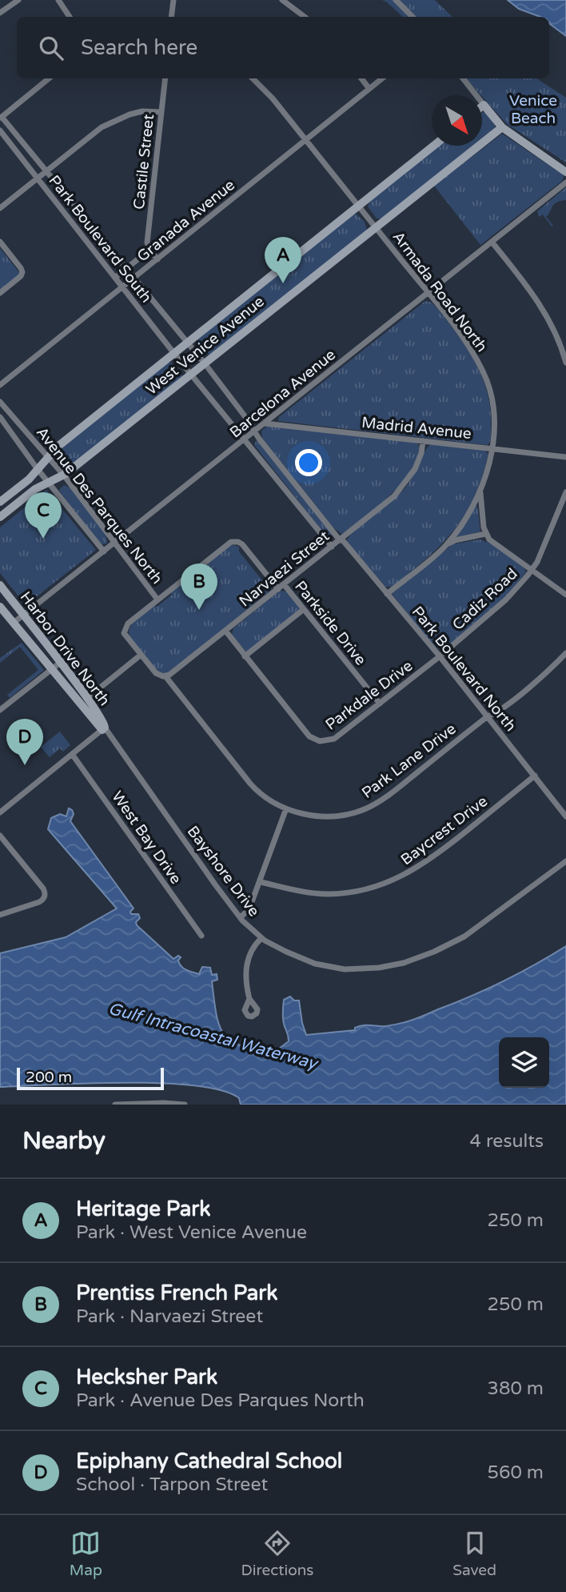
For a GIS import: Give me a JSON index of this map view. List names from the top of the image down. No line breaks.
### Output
{"streets":{"street":["Castile Street","Granada Avenue","Park Boulevard South","Armada Road North","West Venice Avenue","Barcelona Avenue","Madrid Avenue","Avenue Des Parques North","Narvaezi Street","Cadiz Road","Parkside Drive","Harbor Drive North","Park Boulevard North","Parkdale Drive","Park Lane Drive","Baycrest Drive","West Bay Drive","Bayshore Drive"]},"crossings":[["Granada Avenue","Park Boulevard South"],["Granada Avenue","Armada Road North"],["Park Boulevard South","West Venice Avenue"],["Park Boulevard South","Park Boulevard North"],["Armada Road North","West Venice Avenue"],["Armada Road North","Barcelona Avenue"],["Armada Road North","Madrid Avenue"],["Armada Road North","Park Boulevard North"],["West Venice Avenue","Avenue Des Parques North"],["West Venice Avenue","Park Boulevard North"],["Barcelona Avenue","Madrid Avenue"],["Barcelona Avenue","Avenue Des Parques North"],["Barcelona Avenue","Harbor Drive North"],["Barcelona Avenue","Park Boulevard North"],["Madrid Avenue","Narvaezi Street"],["Narvaezi Street","Parkside Drive"],["Narvaezi Street","Park Boulevard North"],["Narvaezi Street","Parkdale Drive"],["Narvaezi Street","Park Lane Drive"],["Cadiz Road","Park Boulevard North"],["Cadiz Road","Parkdale Drive"],["Parkside Drive","Parkdale Drive"],["Harbor Drive North","Bayshore Drive"],["Park Boulevard North","Parkdale Drive"],["Park Boulevard North","Park Lane Drive"],["Park Boulevard North","Baycrest Drive"]],"water":["Gulf Intracoastal Waterway"],"parks":["Venice Beach"],"scale_bar":"200 m","north":"bottom right","page":{"search":"Search here","pins":["A","C","B","D"],"scale":"200 m","heading":["Nearby","4 results"],"list":[{"mark":"A","name":"Heritage Park","note":"Park · West Venice Avenue","value":"250 m"},{"mark":"B","name":"Prentiss French Park","note":"Park · Narvaezi Street","value":"250 m"},{"mark":"C","name":"Hecksher Park","note":"Park · Avenue Des Parques North","value":"380 m"},{"mark":"D","name":"Epiphany Cathedral School","note":"School · Tarpon Street","value":"560 m"}],"nav":["Map","Directions","Saved"]}}
